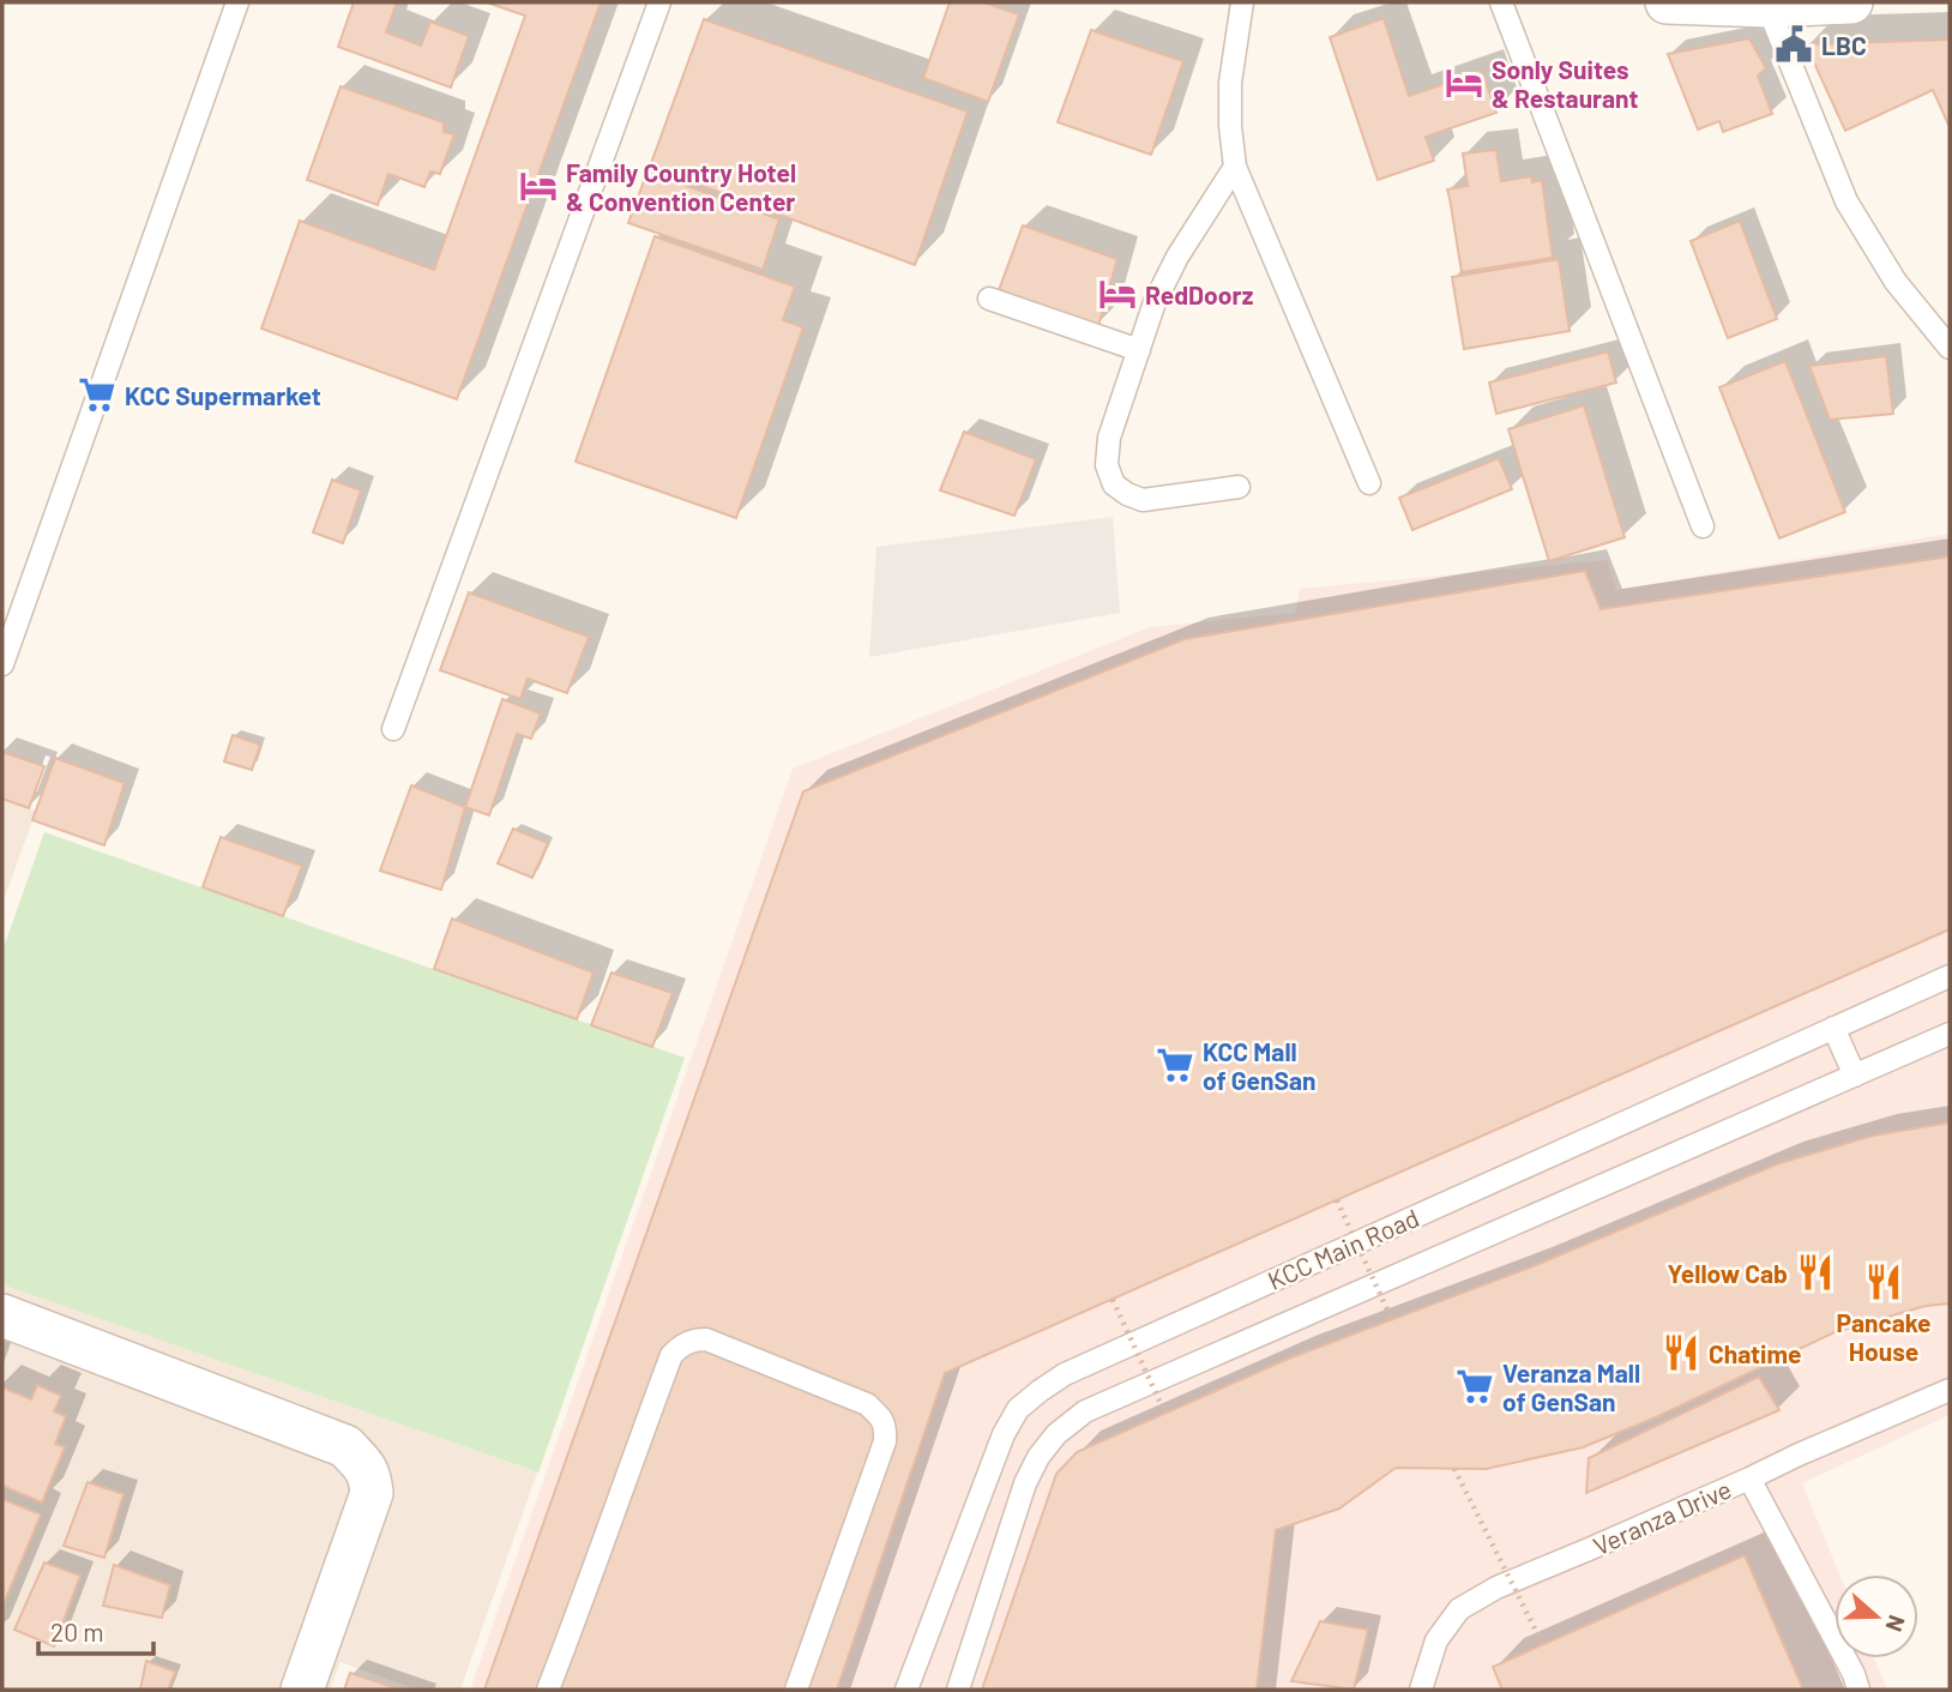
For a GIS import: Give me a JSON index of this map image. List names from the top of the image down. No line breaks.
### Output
{"streets":{"lane":["KCC Main Road","Veranza Drive"]},"places":{"public building":["LBC"],"hotel":["Sonly Suites & Restaurant","Family Country Hotel & Convention Center","RedDoorz"],"supermarket":["KCC Supermarket","KCC Mall of GenSan","Veranza Mall of GenSan"],"restaurant":["Yellow Cab","Pancake House","Chatime"]},"scale_bar":"20 m","north":"right"}
